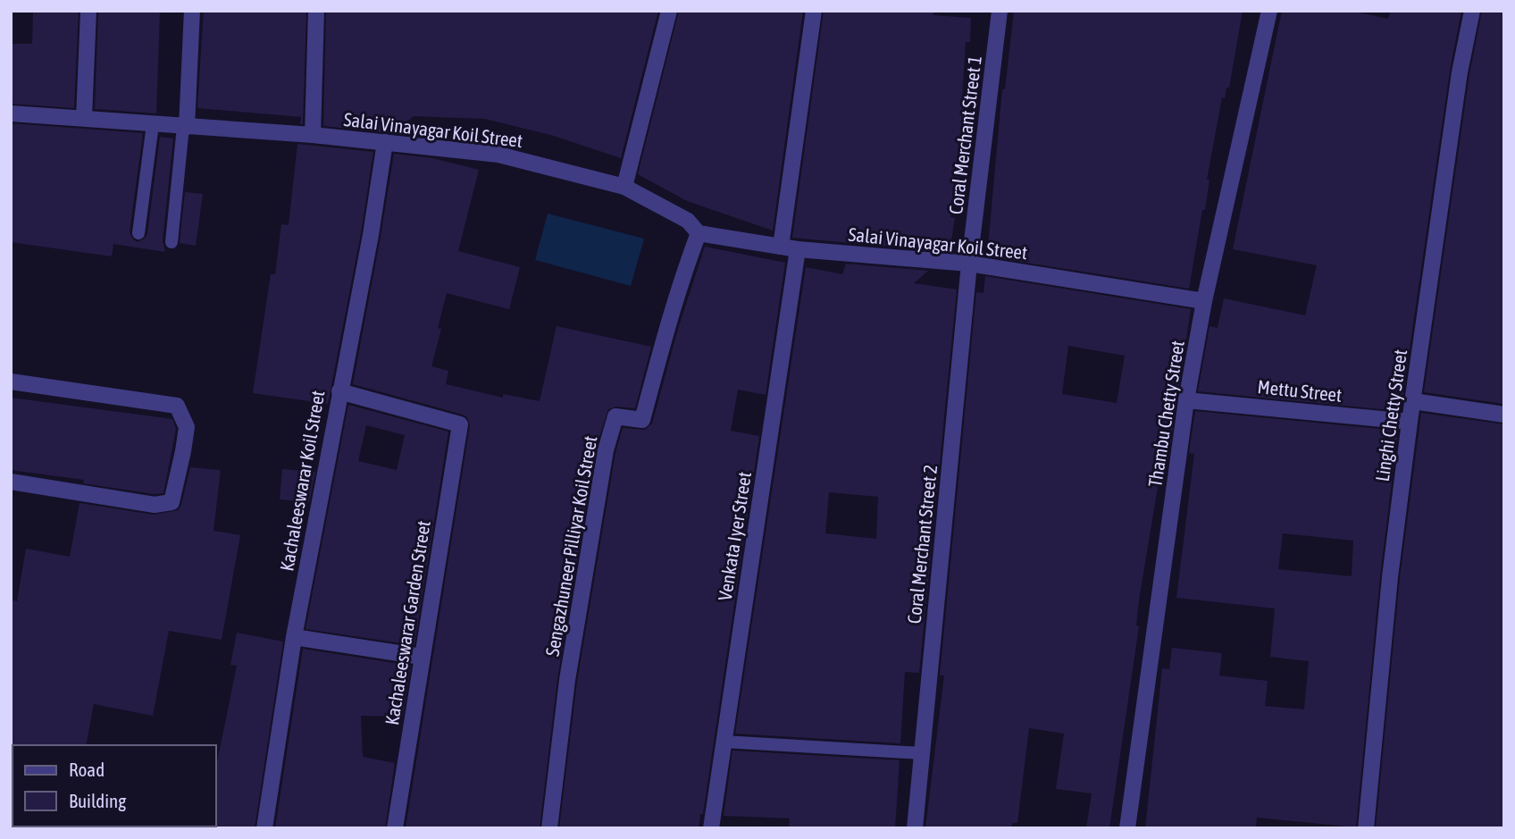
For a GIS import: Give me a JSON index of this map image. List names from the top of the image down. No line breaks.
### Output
{"streets":{"street":["Salai Vinayagar Koil Street","Coral Merchant Street 1","Mettu Street","Thambu Chetty Street","Linghi Chetty Street","Kachaleeswarar Koil Street","Venkata Iyer Street","Coral Merchant Street 2","Sengazhuneer Pilliyar Koil Street","Kachaleeswarar Garden Street"]},"crossings":[["Salai Vinayagar Koil Street","Coral Merchant Street 1"],["Salai Vinayagar Koil Street","Thambu Chetty Street"],["Salai Vinayagar Koil Street","Kachaleeswarar Koil Street"],["Salai Vinayagar Koil Street","Venkata Iyer Street"],["Salai Vinayagar Koil Street","Coral Merchant Street 2"],["Salai Vinayagar Koil Street","Sengazhuneer Pilliyar Koil Street"],["Coral Merchant Street 1","Coral Merchant Street 2"],["Mettu Street","Thambu Chetty Street"],["Mettu Street","Linghi Chetty Street"],["Kachaleeswarar Koil Street","Kachaleeswarar Garden Street"]],"legend":["Road","Building"]}
